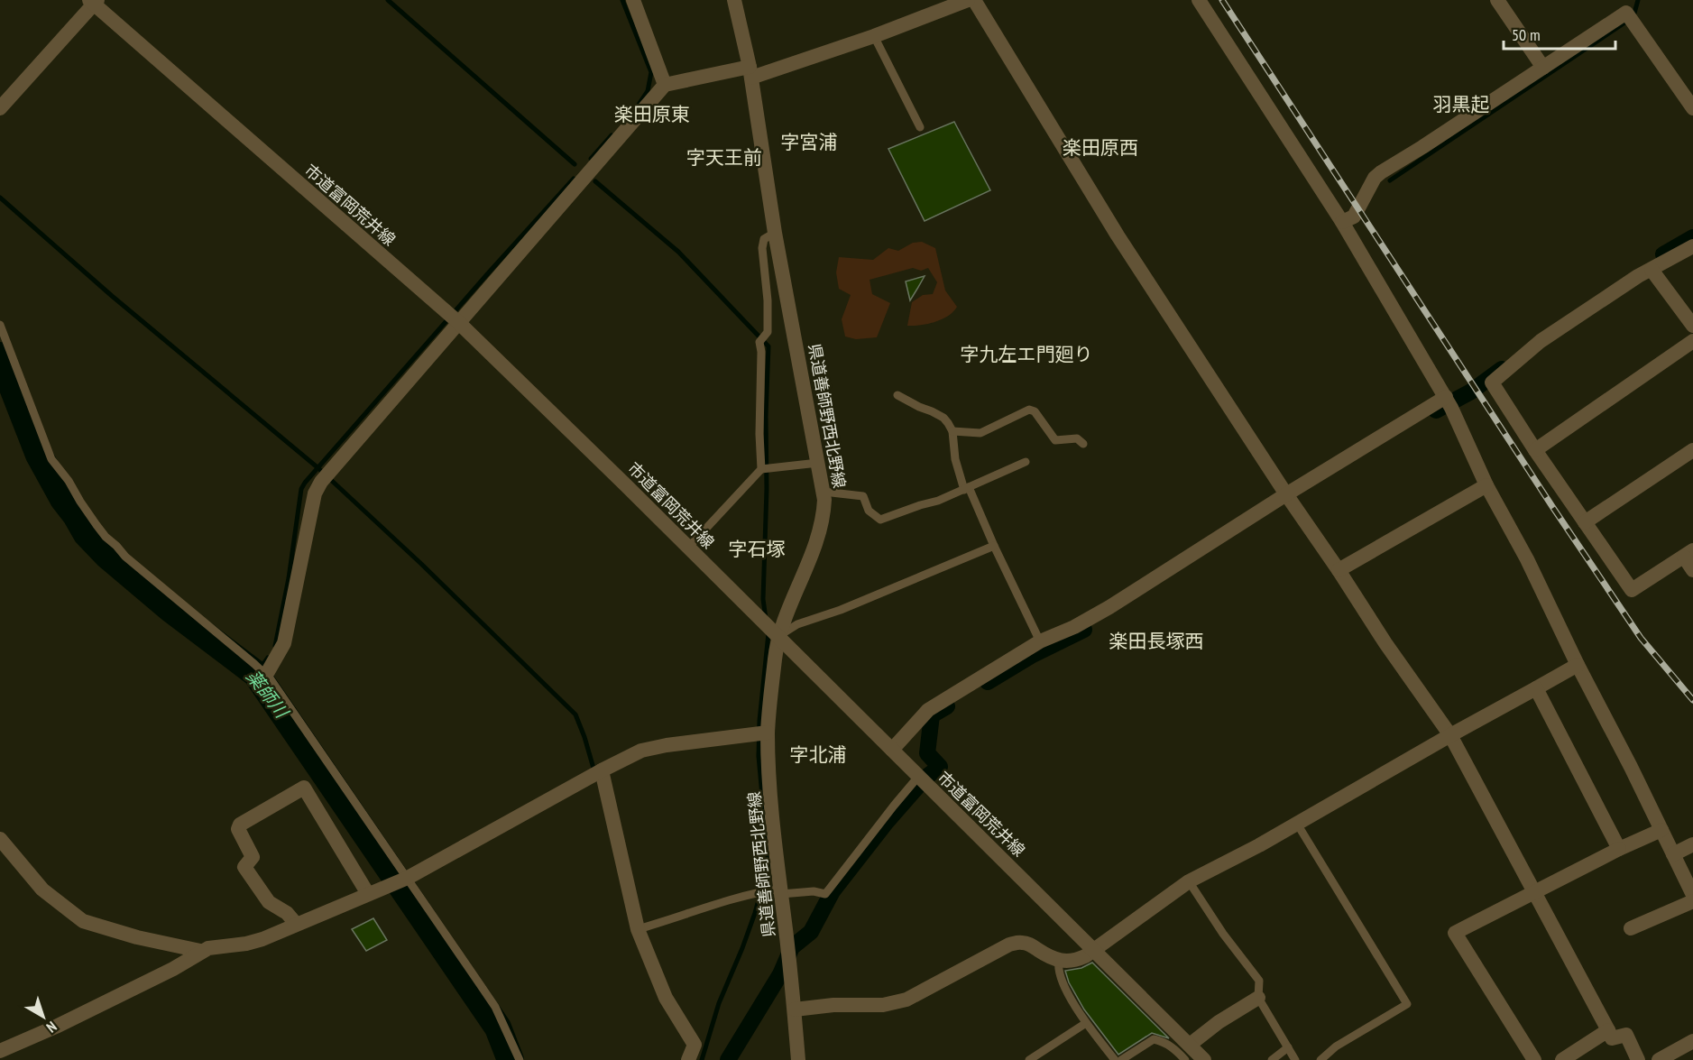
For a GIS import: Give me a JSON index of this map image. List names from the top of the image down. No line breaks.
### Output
{"streets":{"street":["市道富岡荒井線","県道善師野西北野線"]},"crossings":[["市道富岡荒井線","県道善師野西北野線"]],"districts":["羽黒起","楽田原東","字宮浦","楽田原西","字天王前","字九左エ門廻り","字石塚","楽田長塚西","字北浦"],"water":["薬師川"],"scale_bar":"50 m","north":"bottom right"}
